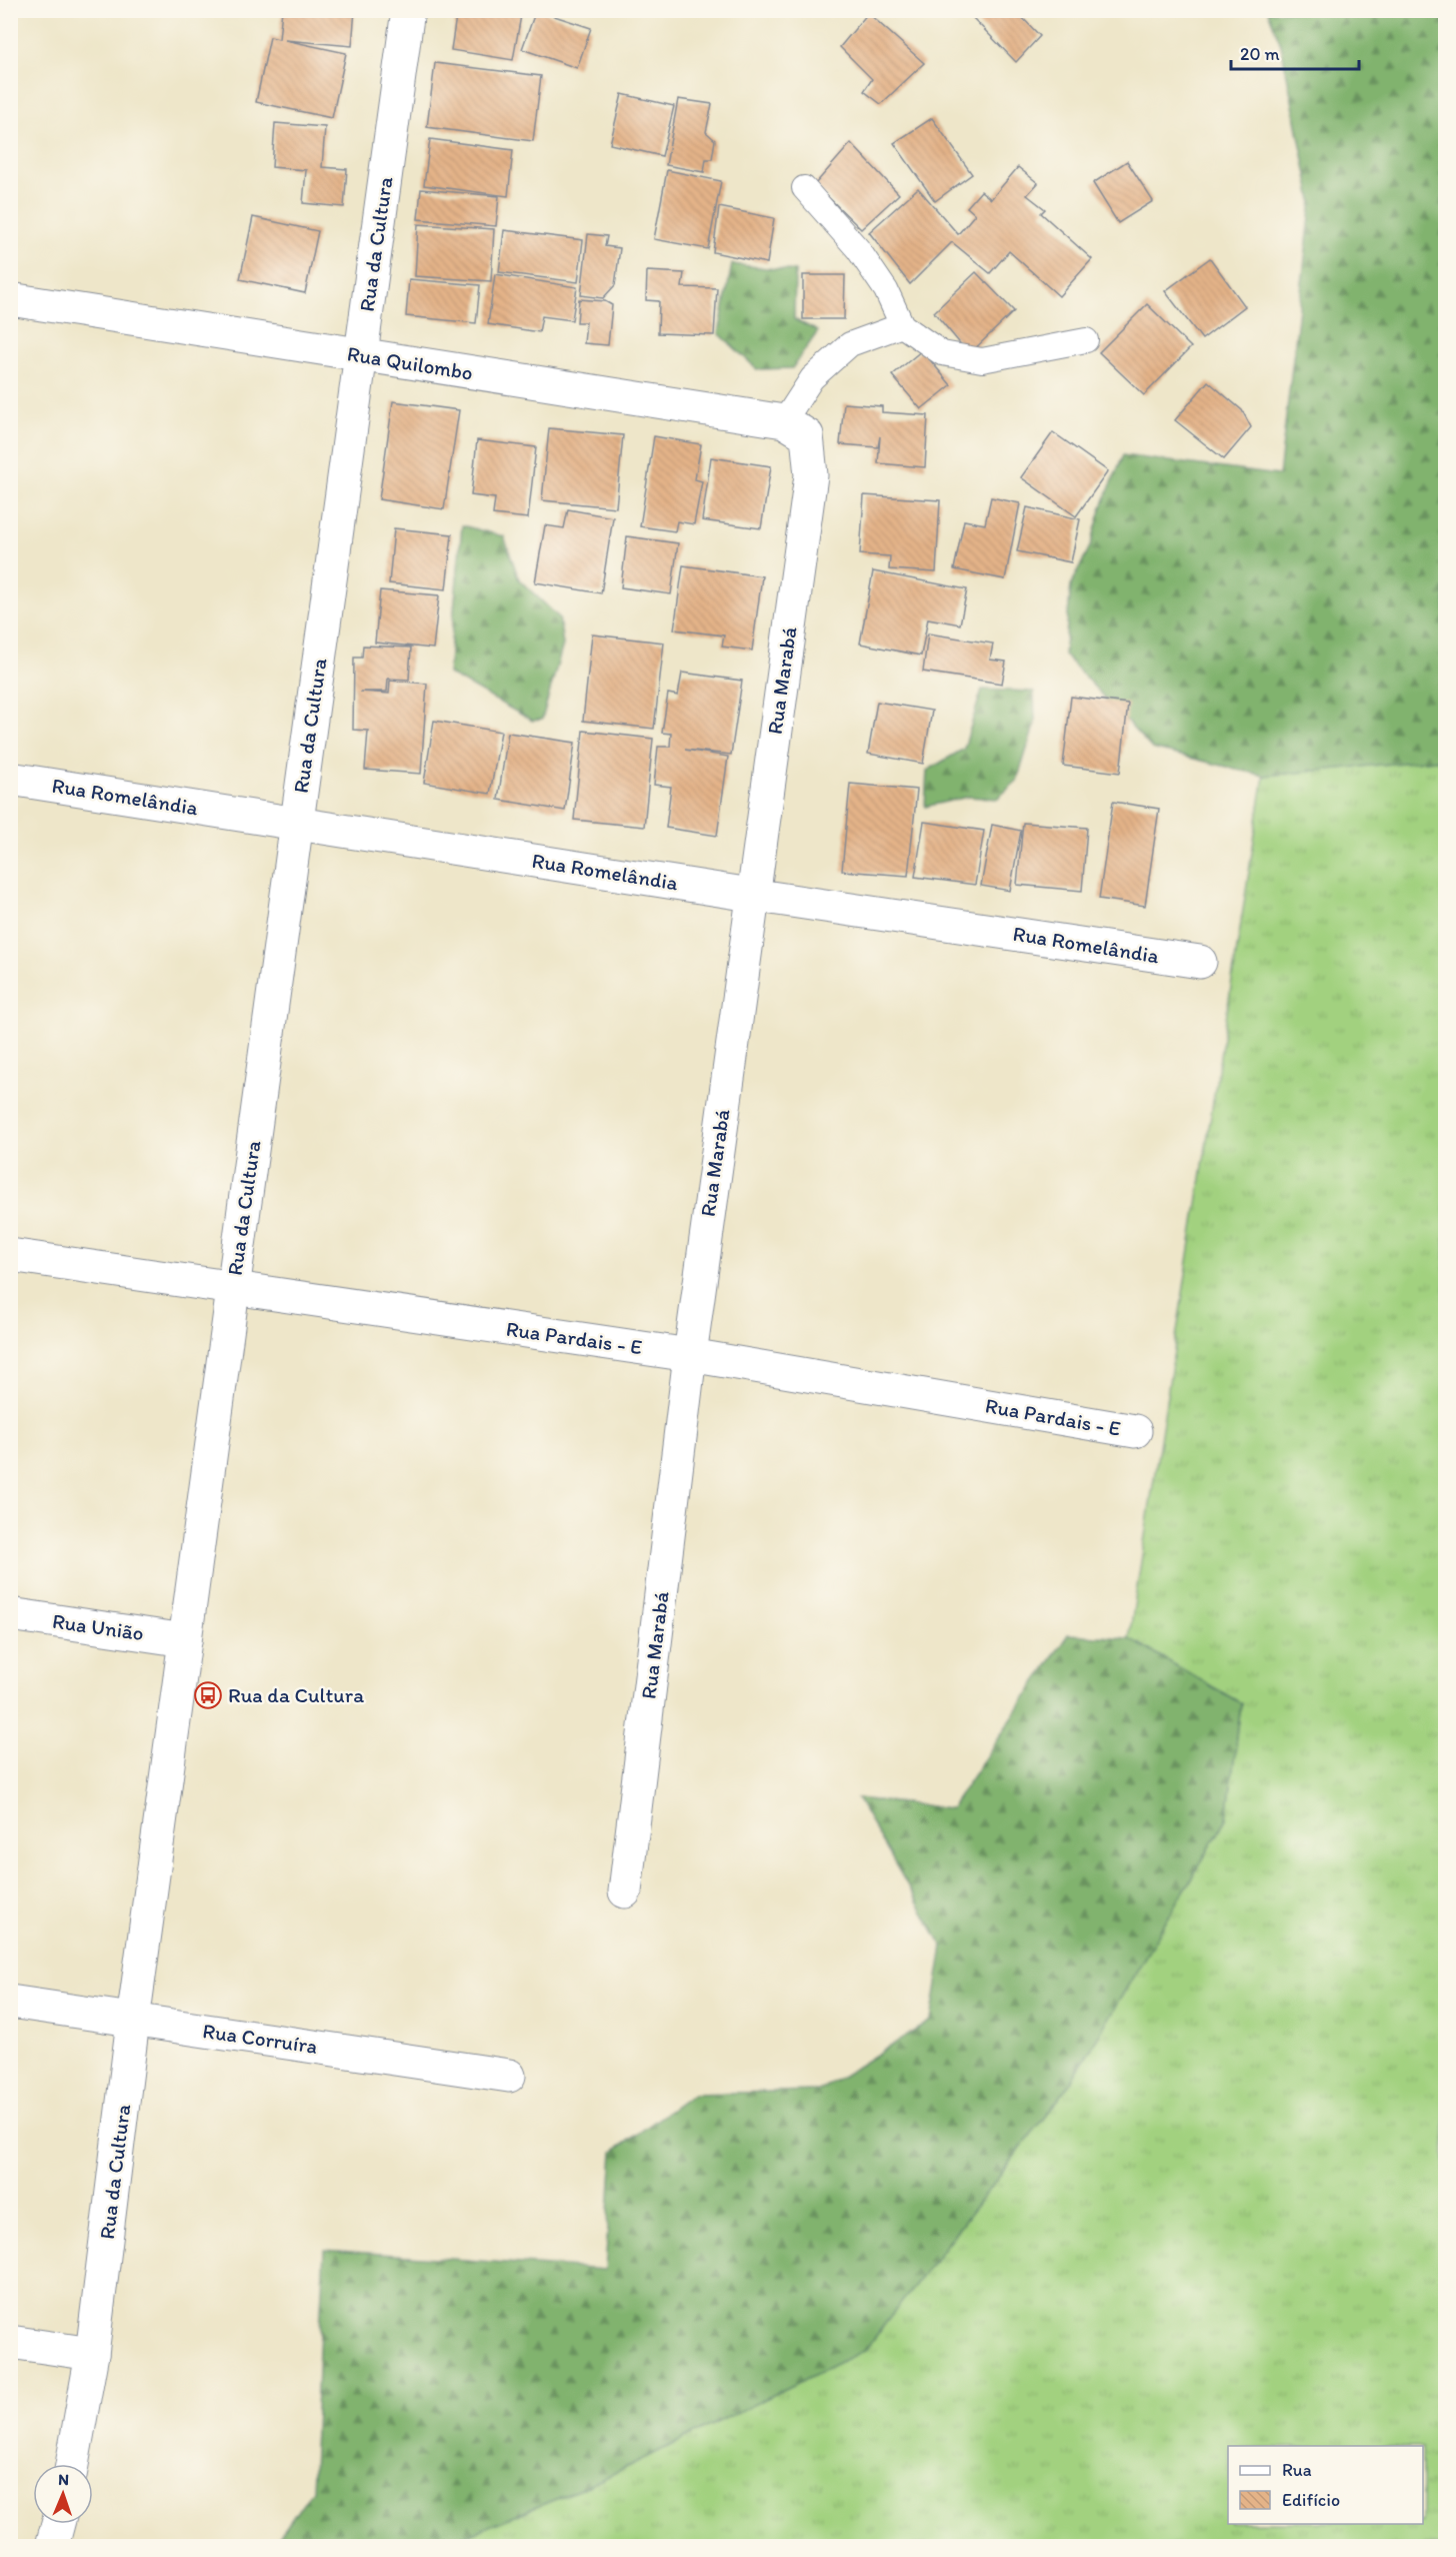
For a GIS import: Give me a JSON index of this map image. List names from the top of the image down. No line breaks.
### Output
{"streets":{"street":["Rua da Cultura","Rua Quilombo","Rua Marabá","Rua Romelândia","Rua Pardais - E","Rua União","Rua Corruíra"]},"crossings":[["Rua da Cultura","Rua Quilombo"],["Rua da Cultura","Rua Romelândia"],["Rua da Cultura","Rua Pardais - E"],["Rua da Cultura","Rua União"],["Rua da Cultura","Rua Corruíra"],["Rua Quilombo","Rua Marabá"],["Rua Marabá","Rua Romelândia"],["Rua Marabá","Rua Pardais - E"]],"places":{"bus stop":["Rua da Cultura"]},"legend":["Rua","Edifício"],"scale_bar":"20 m","north":"top"}
